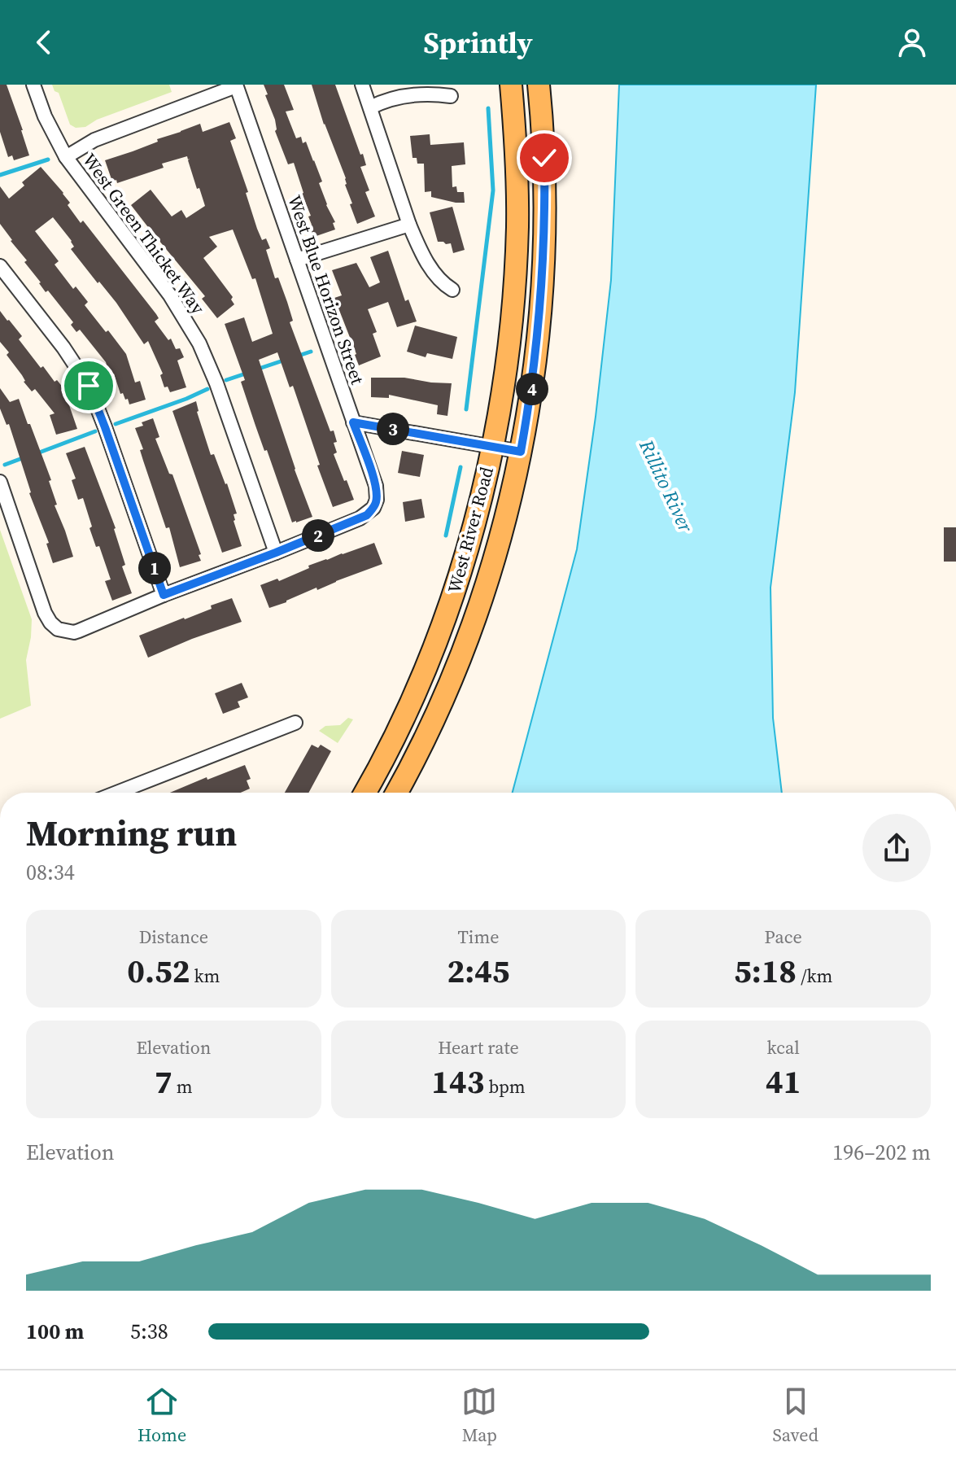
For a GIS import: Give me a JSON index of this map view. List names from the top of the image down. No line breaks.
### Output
{"streets":{"main road":["West River Road"],"street":["West Green Thicket Way","West Blue Horizon Street"]},"crossings":[["West Green Thicket Way","West Blue Horizon Street"]],"water":["Rillito River"],"page":{"header":"Sprintly","pins":["4","3","2","1"],"heading":["Morning run","08:34"],"stats":[["Distance","0.52 km"],["Time","2:45"],["Pace","5:18 /km"],["Elevation","7 m"],["Heart rate","143 bpm"],["kcal","41"]],"chart":["Elevation","196–202 m"],"list":[{"name":"100 m","note":"5:38"}],"tabs":["Home","Map","Saved"]}}
